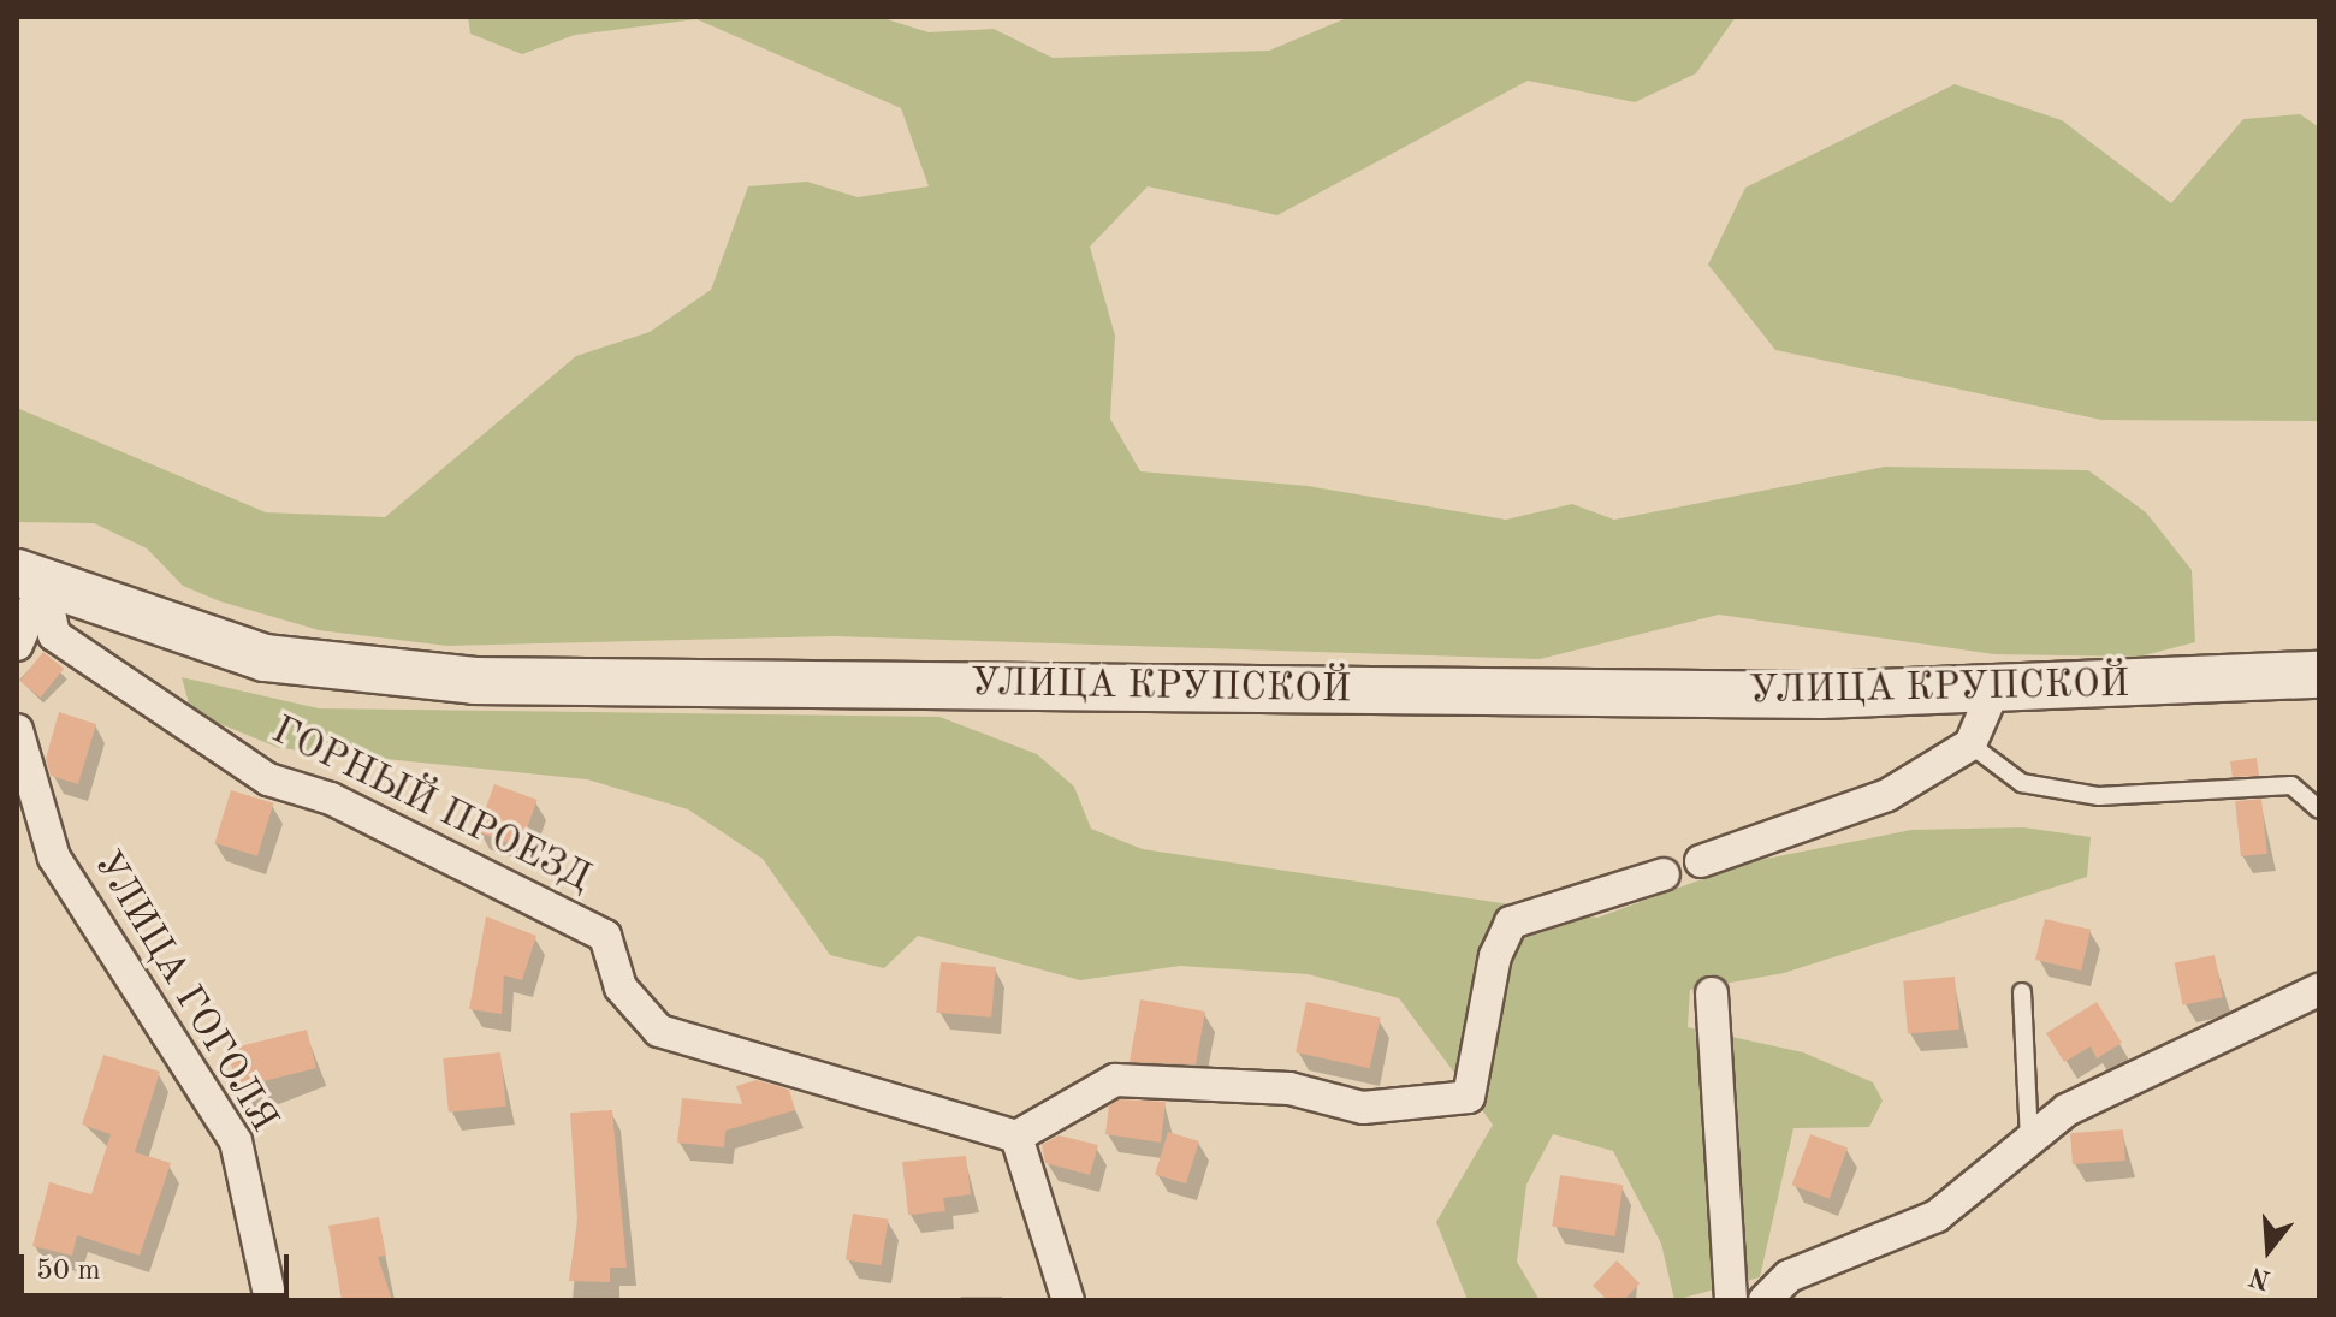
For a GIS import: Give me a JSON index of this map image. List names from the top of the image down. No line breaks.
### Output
{"streets":{"street":["УЛИЦА КРУПСКОЙ","ГОРНЫЙ ПРОЕЗД","УЛИЦА ГОГОЛЯ"]},"crossings":[["УЛИЦА КРУПСКОЙ","ГОРНЫЙ ПРОЕЗД"]],"scale_bar":"50 m","north":"bottom"}
